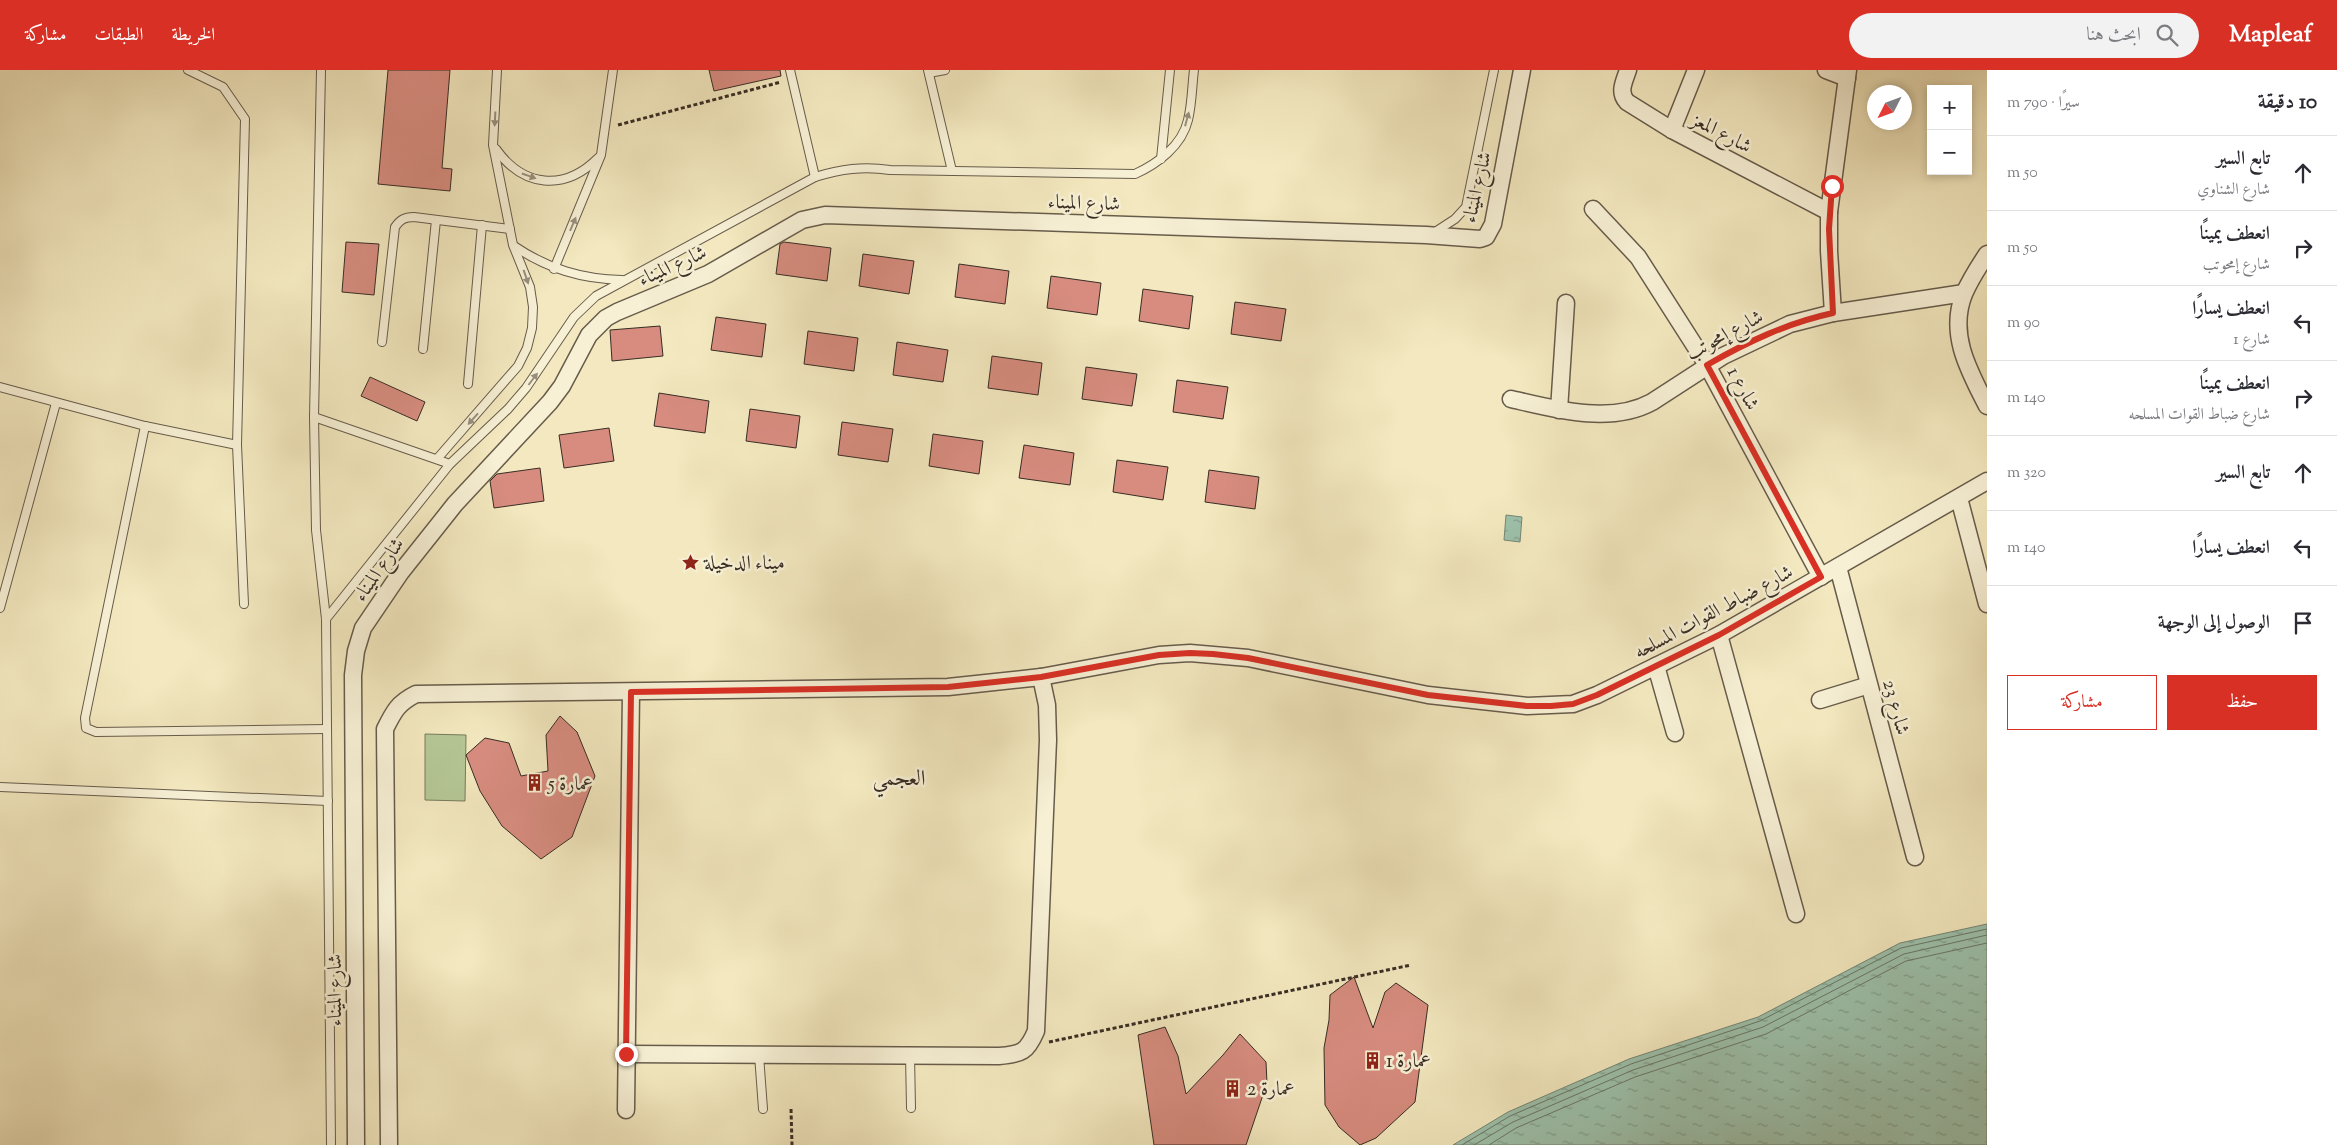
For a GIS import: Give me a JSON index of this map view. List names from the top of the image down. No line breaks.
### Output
{"streets":{"street":["شارع المعز","شارع الميناء","شارع إمحوتب","شارع 1","شارع ضباط القوات المسلحه","شارع 23"]},"crossings":[["شارع إمحوتب","شارع 1"],["شارع 1","شارع ضباط القوات المسلحه"],["شارع ضباط القوات المسلحه","شارع 23"]],"districts":["العجمي"],"places":{"place":["ميناء الدخيلة"],"building":["عمارة 5","عمارة 1","عمارة 2"]},"north":"bottom left","page":{"header":"Mapleaf","search":"ابحث هنا","nav":["الخريطة","الطبقات","مشاركة"],"heading":["10 دقيقة","سيرًا · 790 m"],"map_buttons":["+","−"],"list":[["تابع السير","شارع الشناوي","50 m"],["انعطف يمينًا","شارع إمحوتب","50 m"],["انعطف يسارًا","شارع 1","90 m"],["انعطف يمينًا","شارع ضباط القوات المسلحه","140 m"],["تابع السير","320 m"],["انعطف يسارًا","140 m"],"الوصول إلى الوجهة"],"buttons":["حفظ","مشاركة"]}}
